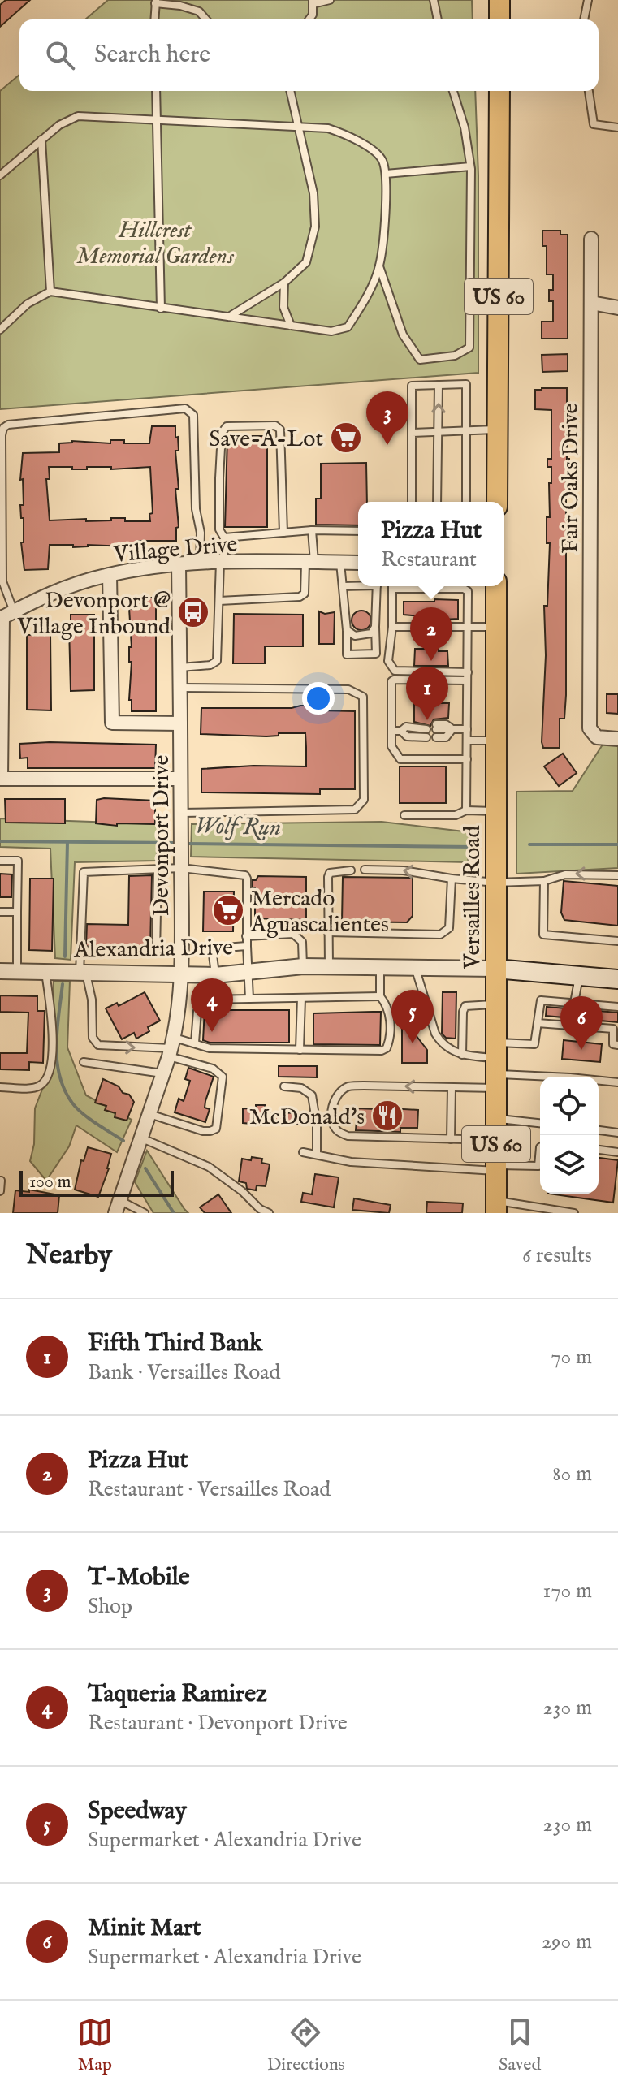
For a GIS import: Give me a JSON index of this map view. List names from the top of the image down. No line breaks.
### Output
{"streets":{"main road":["US 60","Versailles Road","Alexandria Drive"],"street":["Fair Oaks Drive","Village Drive","Devonport Drive"]},"crossings":[["Village Drive","Devonport Drive"],["Devonport Drive","Alexandria Drive"],["Versailles Road","Alexandria Drive"]],"water":["Wolf Run"],"parks":["Hillcrest Memorial Gardens"],"places":{"supermarket":["Save-A-Lot","Mercado Aguascalientes"],"bus stop":["Devonport @ Village Inbound"],"restaurant":["McDonald's"]},"scale_bar":"100 m","page":{"search":"Search here","pins":["3","2","1","4","5","6"],"popup":["Pizza Hut","Restaurant"],"scale":"100 m","heading":["Nearby","6 results"],"list":[{"mark":"1","name":"Fifth Third Bank","note":"Bank · Versailles Road","value":"70 m"},{"mark":"2","name":"Pizza Hut","note":"Restaurant · Versailles Road","value":"80 m"},{"mark":"3","name":"T-Mobile","note":"Shop","value":"170 m"},{"mark":"4","name":"Taqueria Ramirez","note":"Restaurant · Devonport Drive","value":"230 m"},{"mark":"5","name":"Speedway","note":"Supermarket · Alexandria Drive","value":"230 m"},{"mark":"6","name":"Minit Mart","note":"Supermarket · Alexandria Drive","value":"290 m"}],"nav":["Map","Directions","Saved"]}}
